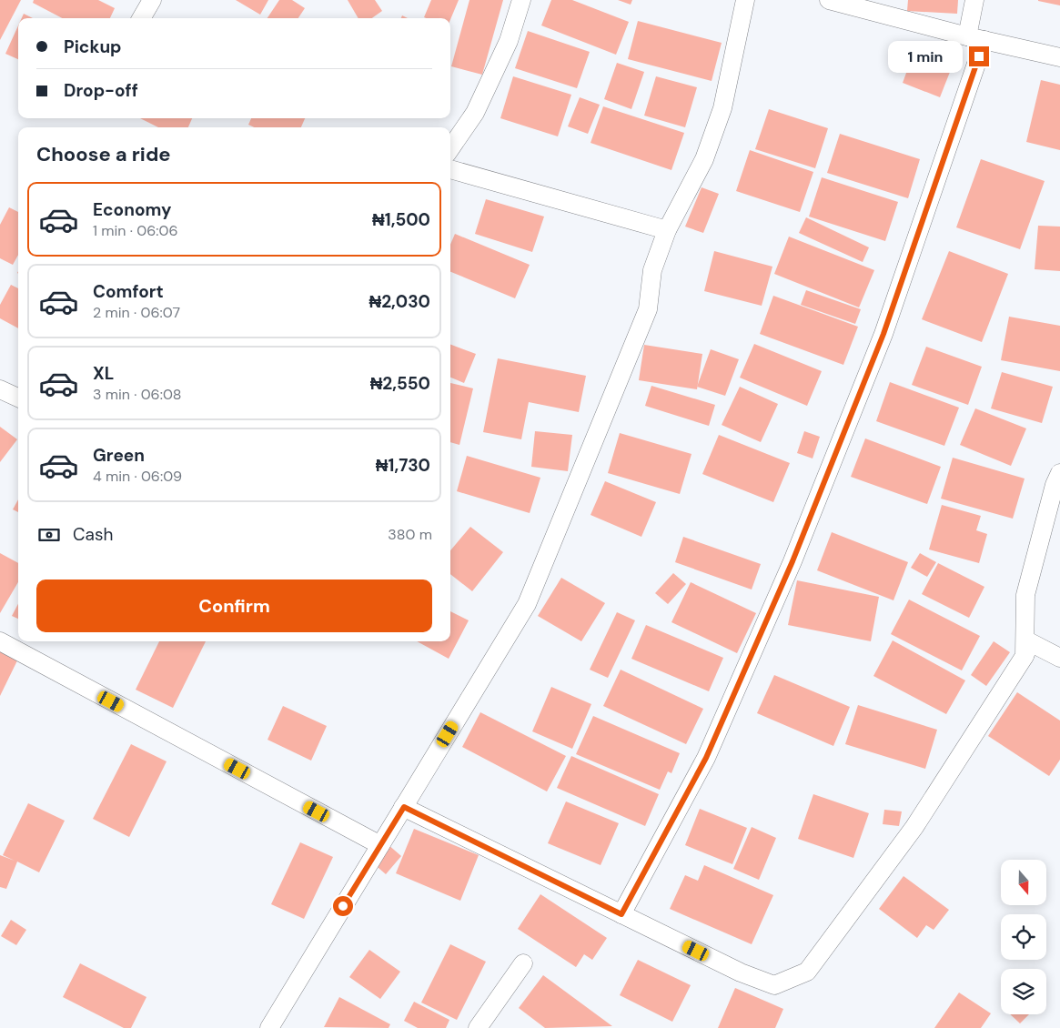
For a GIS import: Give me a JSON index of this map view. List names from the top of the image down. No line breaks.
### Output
{"north":"bottom","page":{"banner":["Pickup","Drop-off"],"bubble":"1 min","heading":"Choose a ride","list":[{"name":"Economy","note":"1 min · 06:06","value":"₦1,500"},{"name":"Comfort","note":"2 min · 06:07","value":"₦2,030"},{"name":"XL","note":"3 min · 06:08","value":"₦2,550"},{"name":"Green","note":"4 min · 06:09","value":"₦1,730"}],"pay":["Cash","380 m"],"buttons":"Confirm"}}
